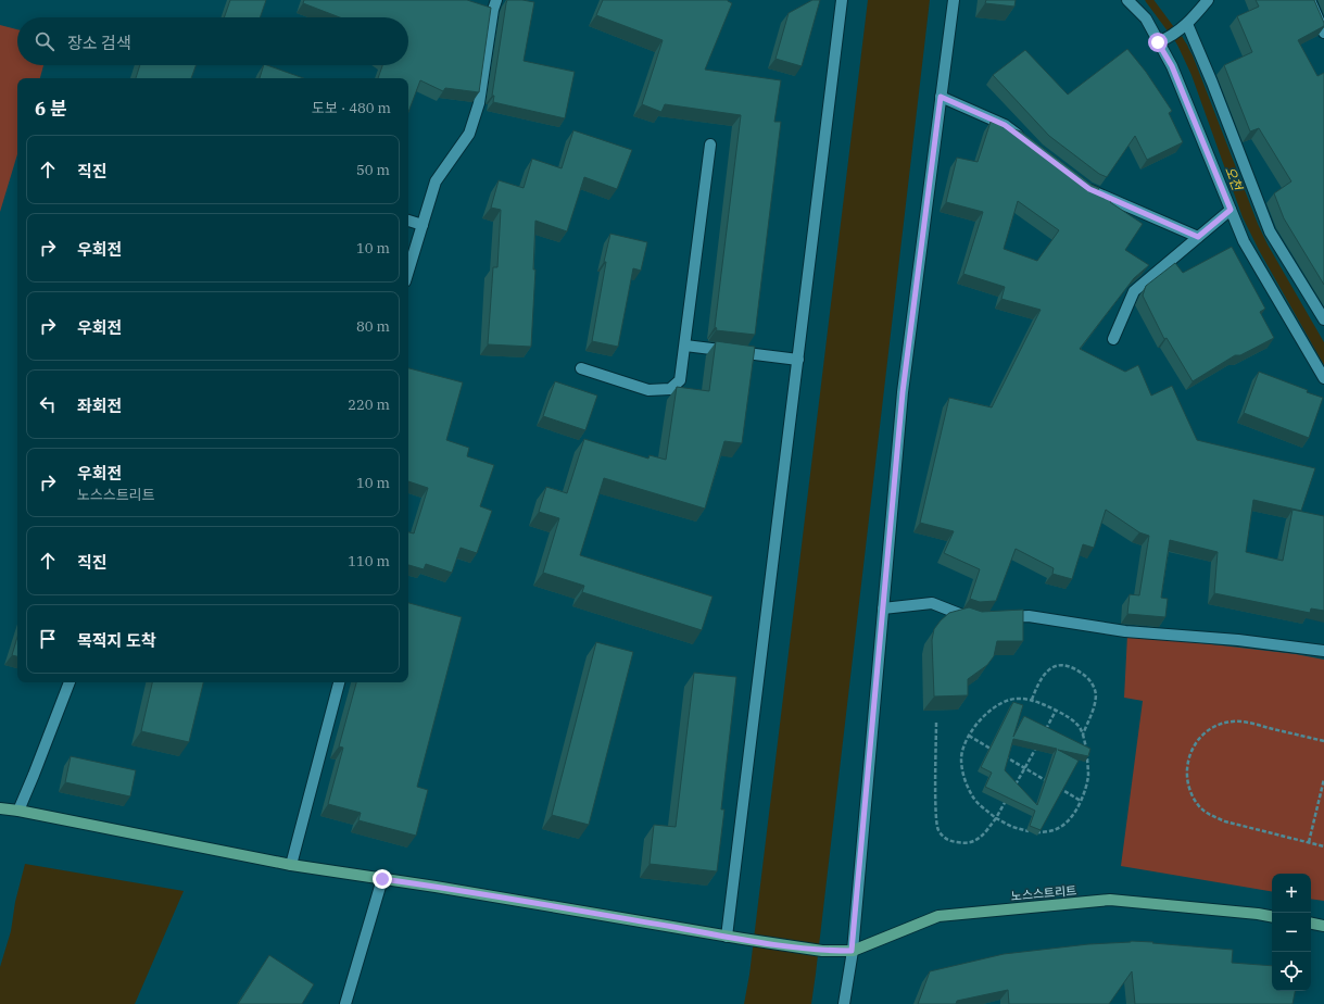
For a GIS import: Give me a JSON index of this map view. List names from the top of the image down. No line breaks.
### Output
{"streets":{"main road":["노스스트리트"]},"water":["오천"],"page":{"search":"장소 검색","heading":["6 분","도보 · 480 m"],"list":[["직진","50 m"],["우회전","10 m"],["우회전","80 m"],["좌회전","220 m"],["우회전","노스스트리트","10 m"],["직진","110 m"],"목적지 도착"],"map_buttons":["+","−"]}}
